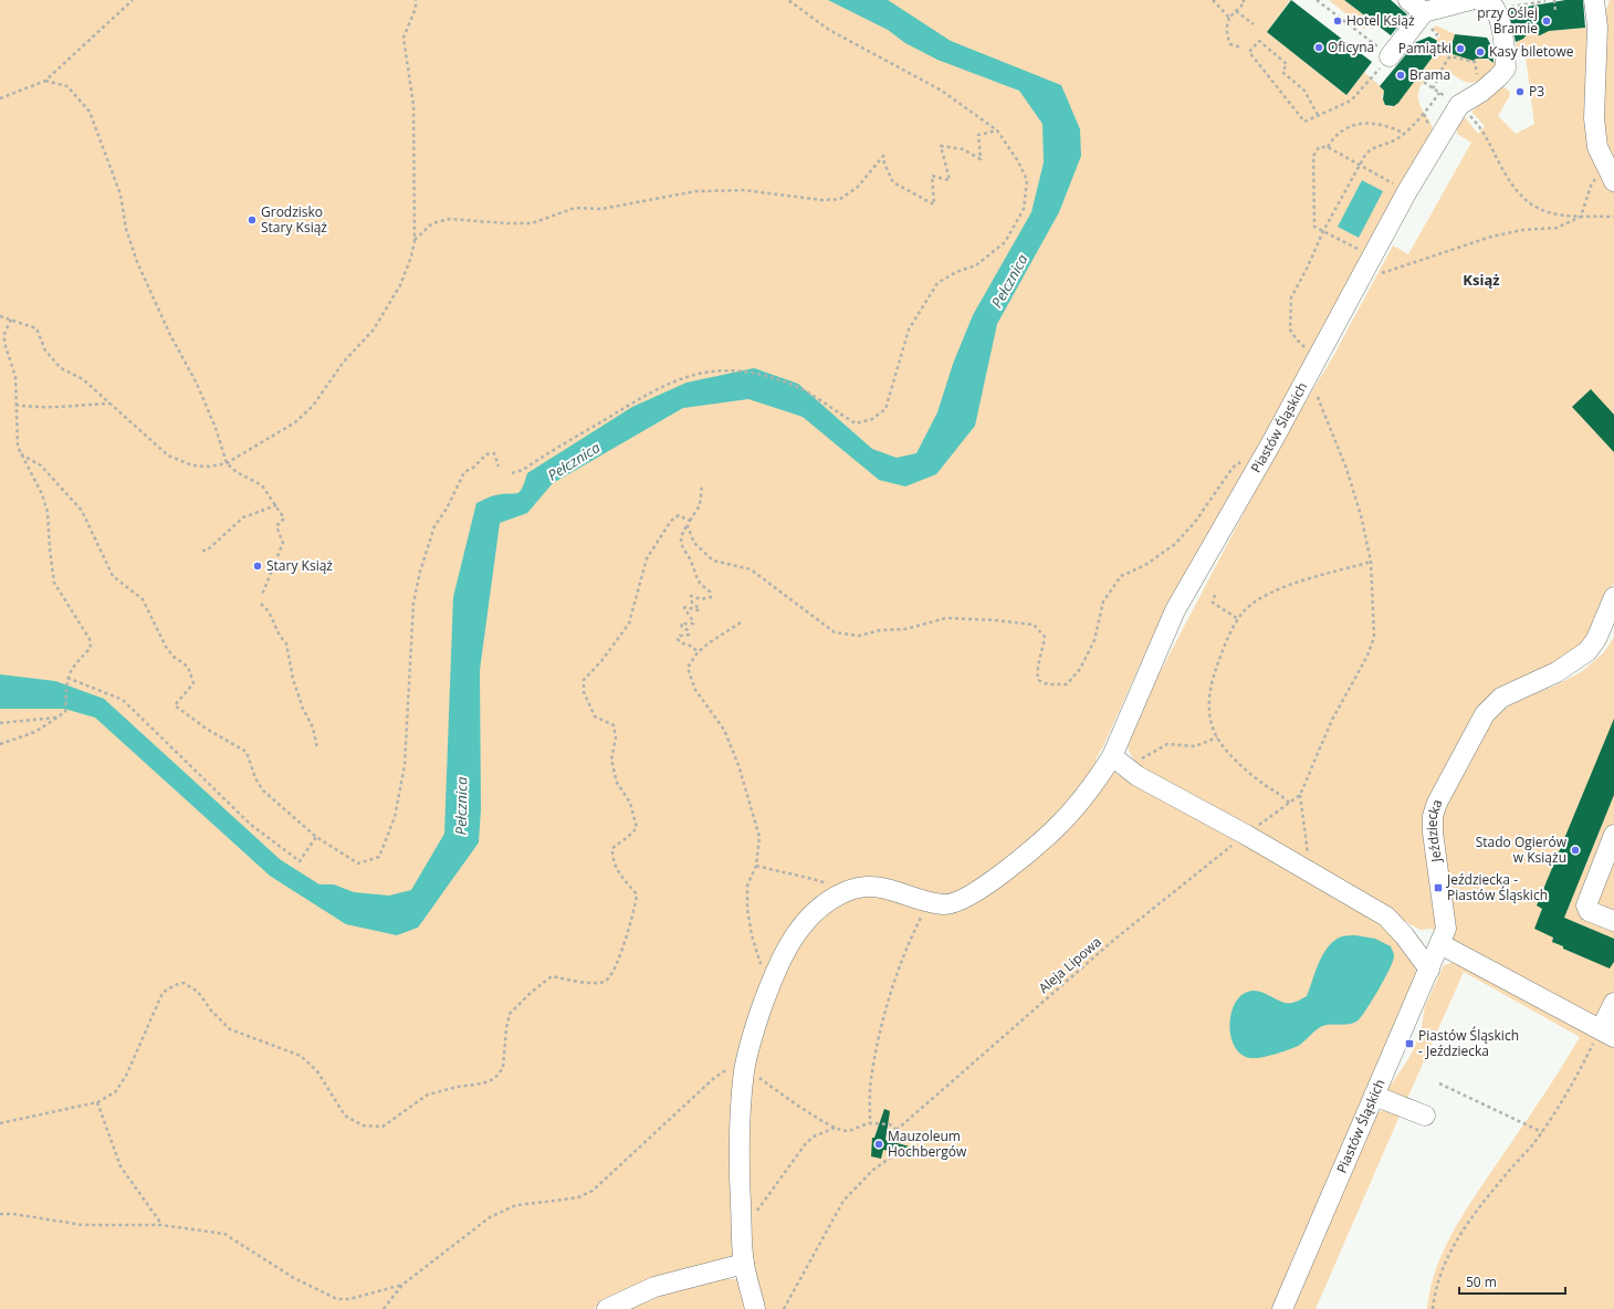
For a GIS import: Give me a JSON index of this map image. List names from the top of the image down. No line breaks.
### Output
{"streets":{"street":["Piastów Śląskich","Jeździecka"],"path":["Aleja Lipowa"]},"crossings":[["Piastów Śląskich","Jeździecka"]],"districts":["Książ"],"water":["Pełcznica"],"places":{"other":["Hotel Książ","przy Oślej Bramie","Oficyna","Pamiątki","Kasy biletowe","Brama","P3","Grodzisko Stary Książ","Stary Książ","Stado Ogierów w Książu","Mauzoleum Hochbergów"],"transit":["Jeździecka - Piastów Śląskich","Piastów Śląskich - Jeździecka"]},"scale_bar":"50 m"}
